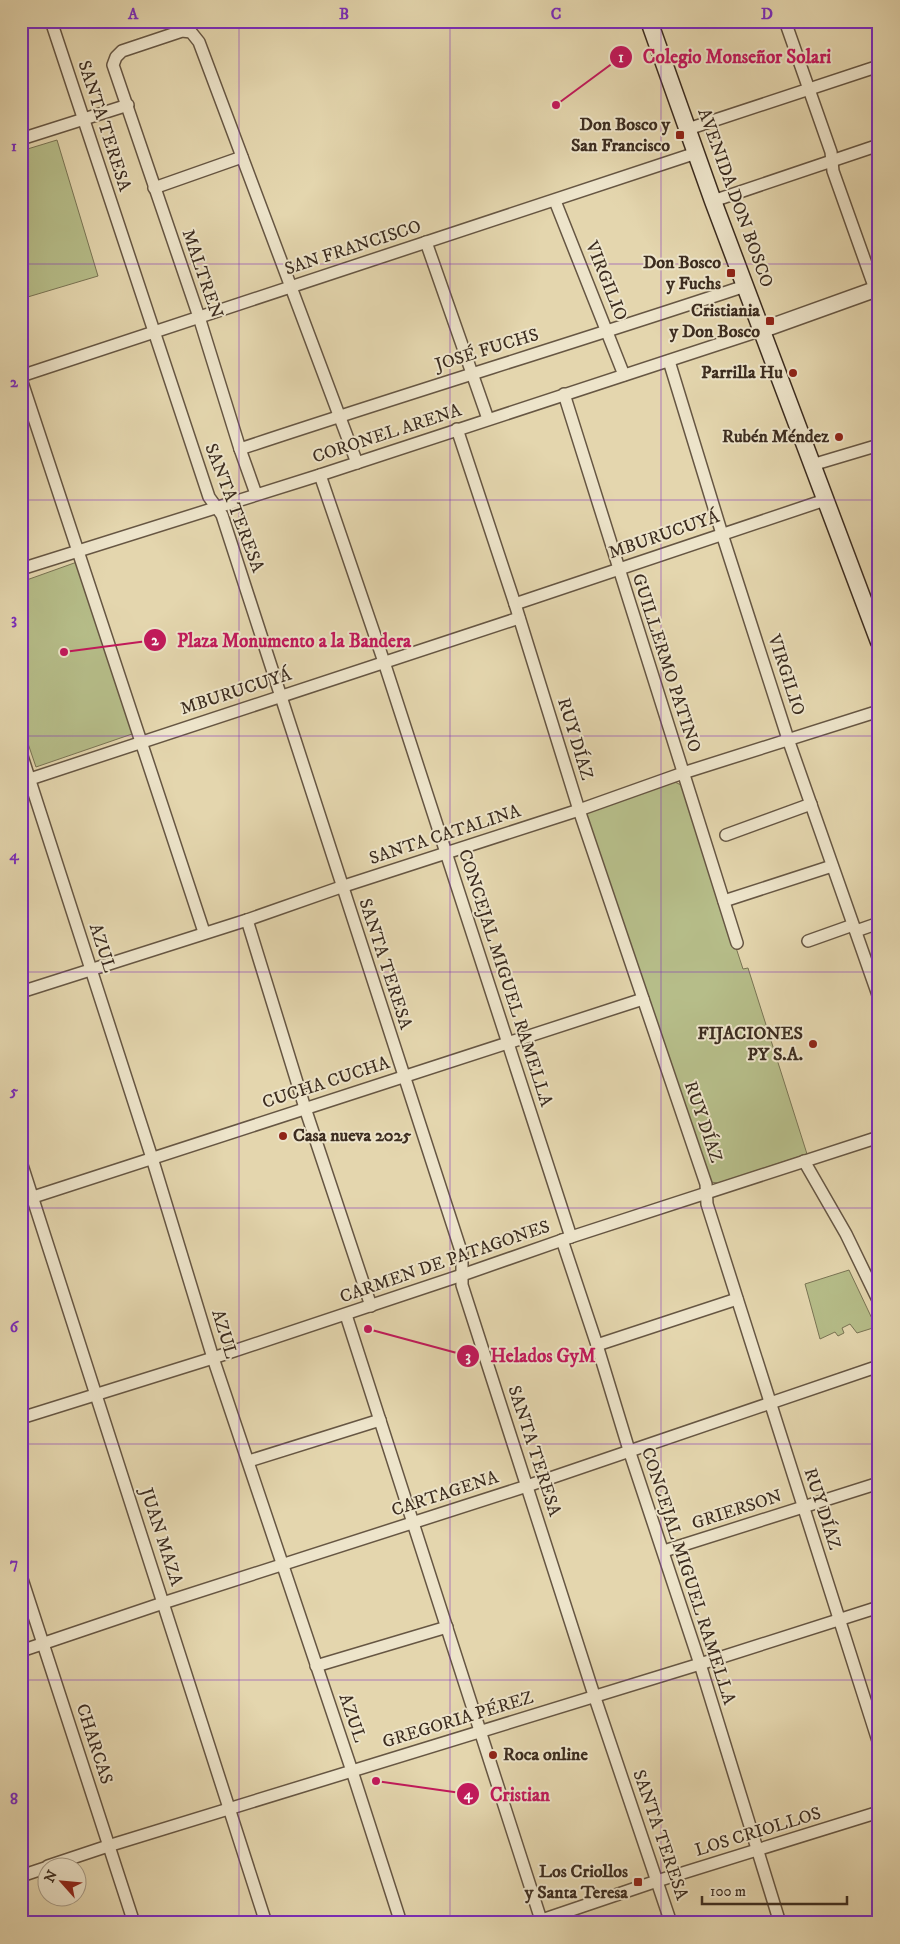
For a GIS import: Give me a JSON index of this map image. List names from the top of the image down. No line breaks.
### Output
{"streets":{"main road":["AVENIDA DON BOSCO"],"street":["SANTA TERESA","SAN FRANCISCO","MALTREN","VIRGILIO","JOSÉ FUCHS","CORONEL ARENA","MBURUCUYÁ","GUILLERMO PATINO","RUY DÍAZ","SANTA CATALINA","AZUL","CONCEJAL MIGUEL RAMELLA","CUCHA CUCHA","CARMEN DE PATAGONES","CARTAGENA","GRIERSON","JUAN MAZA","GREGORIA PÉREZ","CHARCAS","LOS CRIOLLOS"]},"crossings":[["SANTA TERESA","SAN FRANCISCO"],["SANTA TERESA","CORONEL ARENA"],["SANTA TERESA","MBURUCUYÁ"],["SANTA TERESA","SANTA CATALINA"],["SANTA TERESA","CUCHA CUCHA"],["SANTA TERESA","CARMEN DE PATAGONES"],["SANTA TERESA","CARTAGENA"],["SANTA TERESA","GREGORIA PÉREZ"],["SANTA TERESA","LOS CRIOLLOS"],["AVENIDA DON BOSCO","SAN FRANCISCO"],["AVENIDA DON BOSCO","JOSÉ FUCHS"],["AVENIDA DON BOSCO","CORONEL ARENA"],["AVENIDA DON BOSCO","MBURUCUYÁ"],["SAN FRANCISCO","MALTREN"],["SAN FRANCISCO","VIRGILIO"],["MALTREN","JOSÉ FUCHS"],["MALTREN","CORONEL ARENA"],["VIRGILIO","JOSÉ FUCHS"],["VIRGILIO","CORONEL ARENA"],["VIRGILIO","MBURUCUYÁ"],["VIRGILIO","SANTA CATALINA"],["CORONEL ARENA","GUILLERMO PATINO"],["CORONEL ARENA","RUY DÍAZ"],["CORONEL ARENA","CONCEJAL MIGUEL RAMELLA"],["MBURUCUYÁ","GUILLERMO PATINO"],["MBURUCUYÁ","RUY DÍAZ"],["MBURUCUYÁ","AZUL"],["MBURUCUYÁ","CONCEJAL MIGUEL RAMELLA"],["GUILLERMO PATINO","SANTA CATALINA"],["RUY DÍAZ","SANTA CATALINA"],["RUY DÍAZ","CUCHA CUCHA"],["RUY DÍAZ","CARMEN DE PATAGONES"],["RUY DÍAZ","CARTAGENA"],["RUY DÍAZ","GRIERSON"],["RUY DÍAZ","GREGORIA PÉREZ"],["SANTA CATALINA","AZUL"],["SANTA CATALINA","CONCEJAL MIGUEL RAMELLA"],["AZUL","CUCHA CUCHA"],["AZUL","CARMEN DE PATAGONES"],["AZUL","CARTAGENA"],["AZUL","GREGORIA PÉREZ"],["CONCEJAL MIGUEL RAMELLA","CUCHA CUCHA"],["CONCEJAL MIGUEL RAMELLA","CARMEN DE PATAGONES"],["CONCEJAL MIGUEL RAMELLA","CARTAGENA"],["CONCEJAL MIGUEL RAMELLA","GRIERSON"],["CONCEJAL MIGUEL RAMELLA","GREGORIA PÉREZ"],["CONCEJAL MIGUEL RAMELLA","LOS CRIOLLOS"],["CUCHA CUCHA","JUAN MAZA"],["CARMEN DE PATAGONES","JUAN MAZA"],["CARTAGENA","JUAN MAZA"],["CARTAGENA","CHARCAS"],["JUAN MAZA","GREGORIA PÉREZ"],["GREGORIA PÉREZ","CHARCAS"]],"places":{"other":["Colegio Monseñor Solari","Parrilla Hu","Rubén Méndez","Plaza Monumento a la Bandera","FIJACIONES PY S.A.","Casa nueva 2025","Helados GyM","Roca online","Cristian"],"transit":["Don Bosco y San Francisco","Don Bosco y Fuchs","Cristiania y Don Bosco","Los Criollos y Santa Teresa"]},"scale_bar":"100 m","north":"top left","grid":{"columns":["A","B","C","D"],"rows":["1","2","3","4","5","6","7","8"]}}
